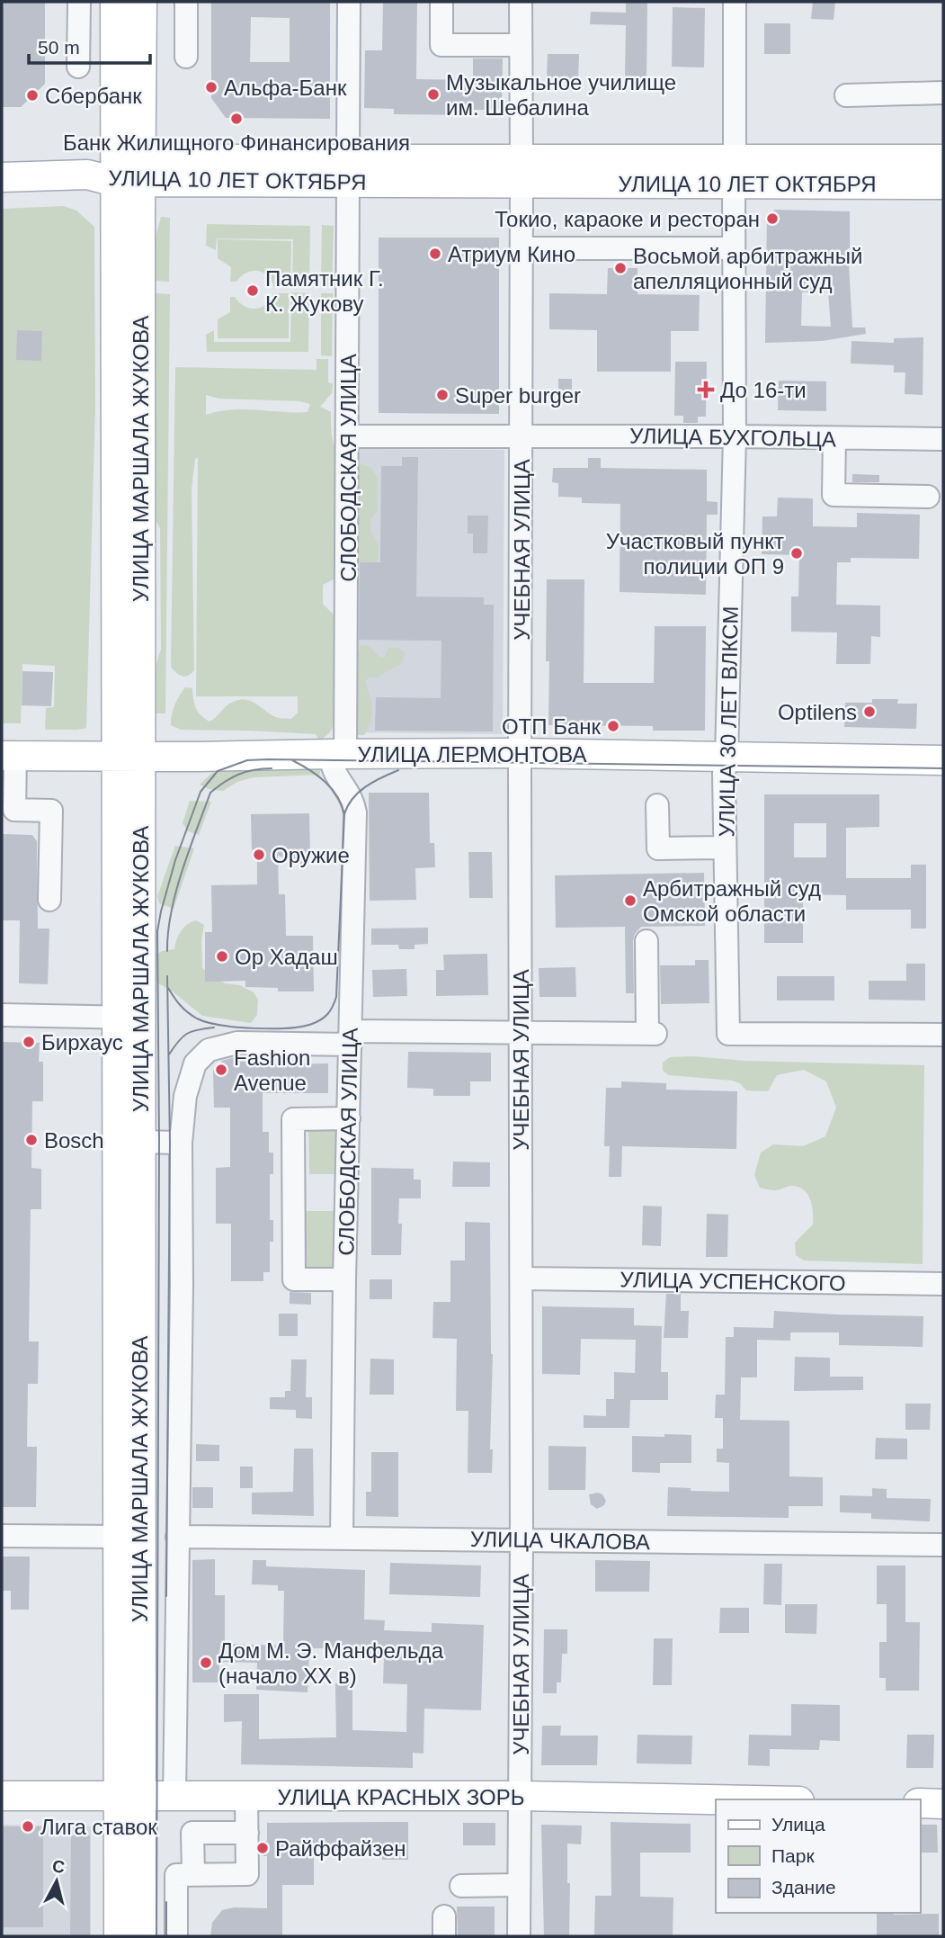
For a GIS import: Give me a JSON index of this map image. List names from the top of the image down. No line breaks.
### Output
{"streets":{"main road":["УЛИЦА 10 ЛЕТ ОКТЯБРЯ","УЛИЦА МАРШАЛА ЖУКОВА","УЛИЦА ЛЕРМОНТОВА","УЛИЦА КРАСНЫХ ЗОРЬ"],"street":["УЛИЦА БУХГОЛЬЦА","СЛОБОДСКАЯ УЛИЦА","УЧЕБНАЯ УЛИЦА","УЛИЦА 30 ЛЕТ ВЛКСМ","УЛИЦА УСПЕНСКОГО","УЛИЦА ЧКАЛОВА"]},"crossings":[["УЛИЦА 10 ЛЕТ ОКТЯБРЯ","УЛИЦА МАРШАЛА ЖУКОВА"],["УЛИЦА 10 ЛЕТ ОКТЯБРЯ","СЛОБОДСКАЯ УЛИЦА"],["УЛИЦА 10 ЛЕТ ОКТЯБРЯ","УЧЕБНАЯ УЛИЦА"],["УЛИЦА 10 ЛЕТ ОКТЯБРЯ","УЛИЦА 30 ЛЕТ ВЛКСМ"],["УЛИЦА БУХГОЛЬЦА","СЛОБОДСКАЯ УЛИЦА"],["УЛИЦА БУХГОЛЬЦА","УЧЕБНАЯ УЛИЦА"],["УЛИЦА БУХГОЛЬЦА","УЛИЦА 30 ЛЕТ ВЛКСМ"],["УЛИЦА МАРШАЛА ЖУКОВА","СЛОБОДСКАЯ УЛИЦА"],["УЛИЦА МАРШАЛА ЖУКОВА","УЛИЦА ЛЕРМОНТОВА"],["УЛИЦА МАРШАЛА ЖУКОВА","УЛИЦА ЧКАЛОВА"],["УЛИЦА МАРШАЛА ЖУКОВА","УЛИЦА КРАСНЫХ ЗОРЬ"],["СЛОБОДСКАЯ УЛИЦА","УЛИЦА ЛЕРМОНТОВА"],["СЛОБОДСКАЯ УЛИЦА","УЛИЦА ЧКАЛОВА"],["УЧЕБНАЯ УЛИЦА","УЛИЦА ЛЕРМОНТОВА"],["УЧЕБНАЯ УЛИЦА","УЛИЦА УСПЕНСКОГО"],["УЧЕБНАЯ УЛИЦА","УЛИЦА ЧКАЛОВА"],["УЧЕБНАЯ УЛИЦА","УЛИЦА КРАСНЫХ ЗОРЬ"],["УЛИЦА 30 ЛЕТ ВЛКСМ","УЛИЦА ЛЕРМОНТОВА"]],"places":{"other":["Альфа-Банк","Музыкальное училище им. Шебалина","Сбербанк","Банк Жилищного Финансирования","Токио, караоке и ресторан","Атриум Кино","Восьмой арбитражный апелляционный суд","Памятник Г. К. Жукову","Super burger","Участковый пункт полиции ОП 9","Optilens","ОТП Банк","Оружие","Арбитражный суд Омской области","Ор Хадаш","Бирхаус","Fashion Avenue","Bosch","Дом М. Э. Манфельда (начало XX в)","Лига ставок","Райффайзен"],"health":["До 16-ти"]},"legend":["Улица","Парк","Здание"],"scale_bar":"50 m","north":"top"}
